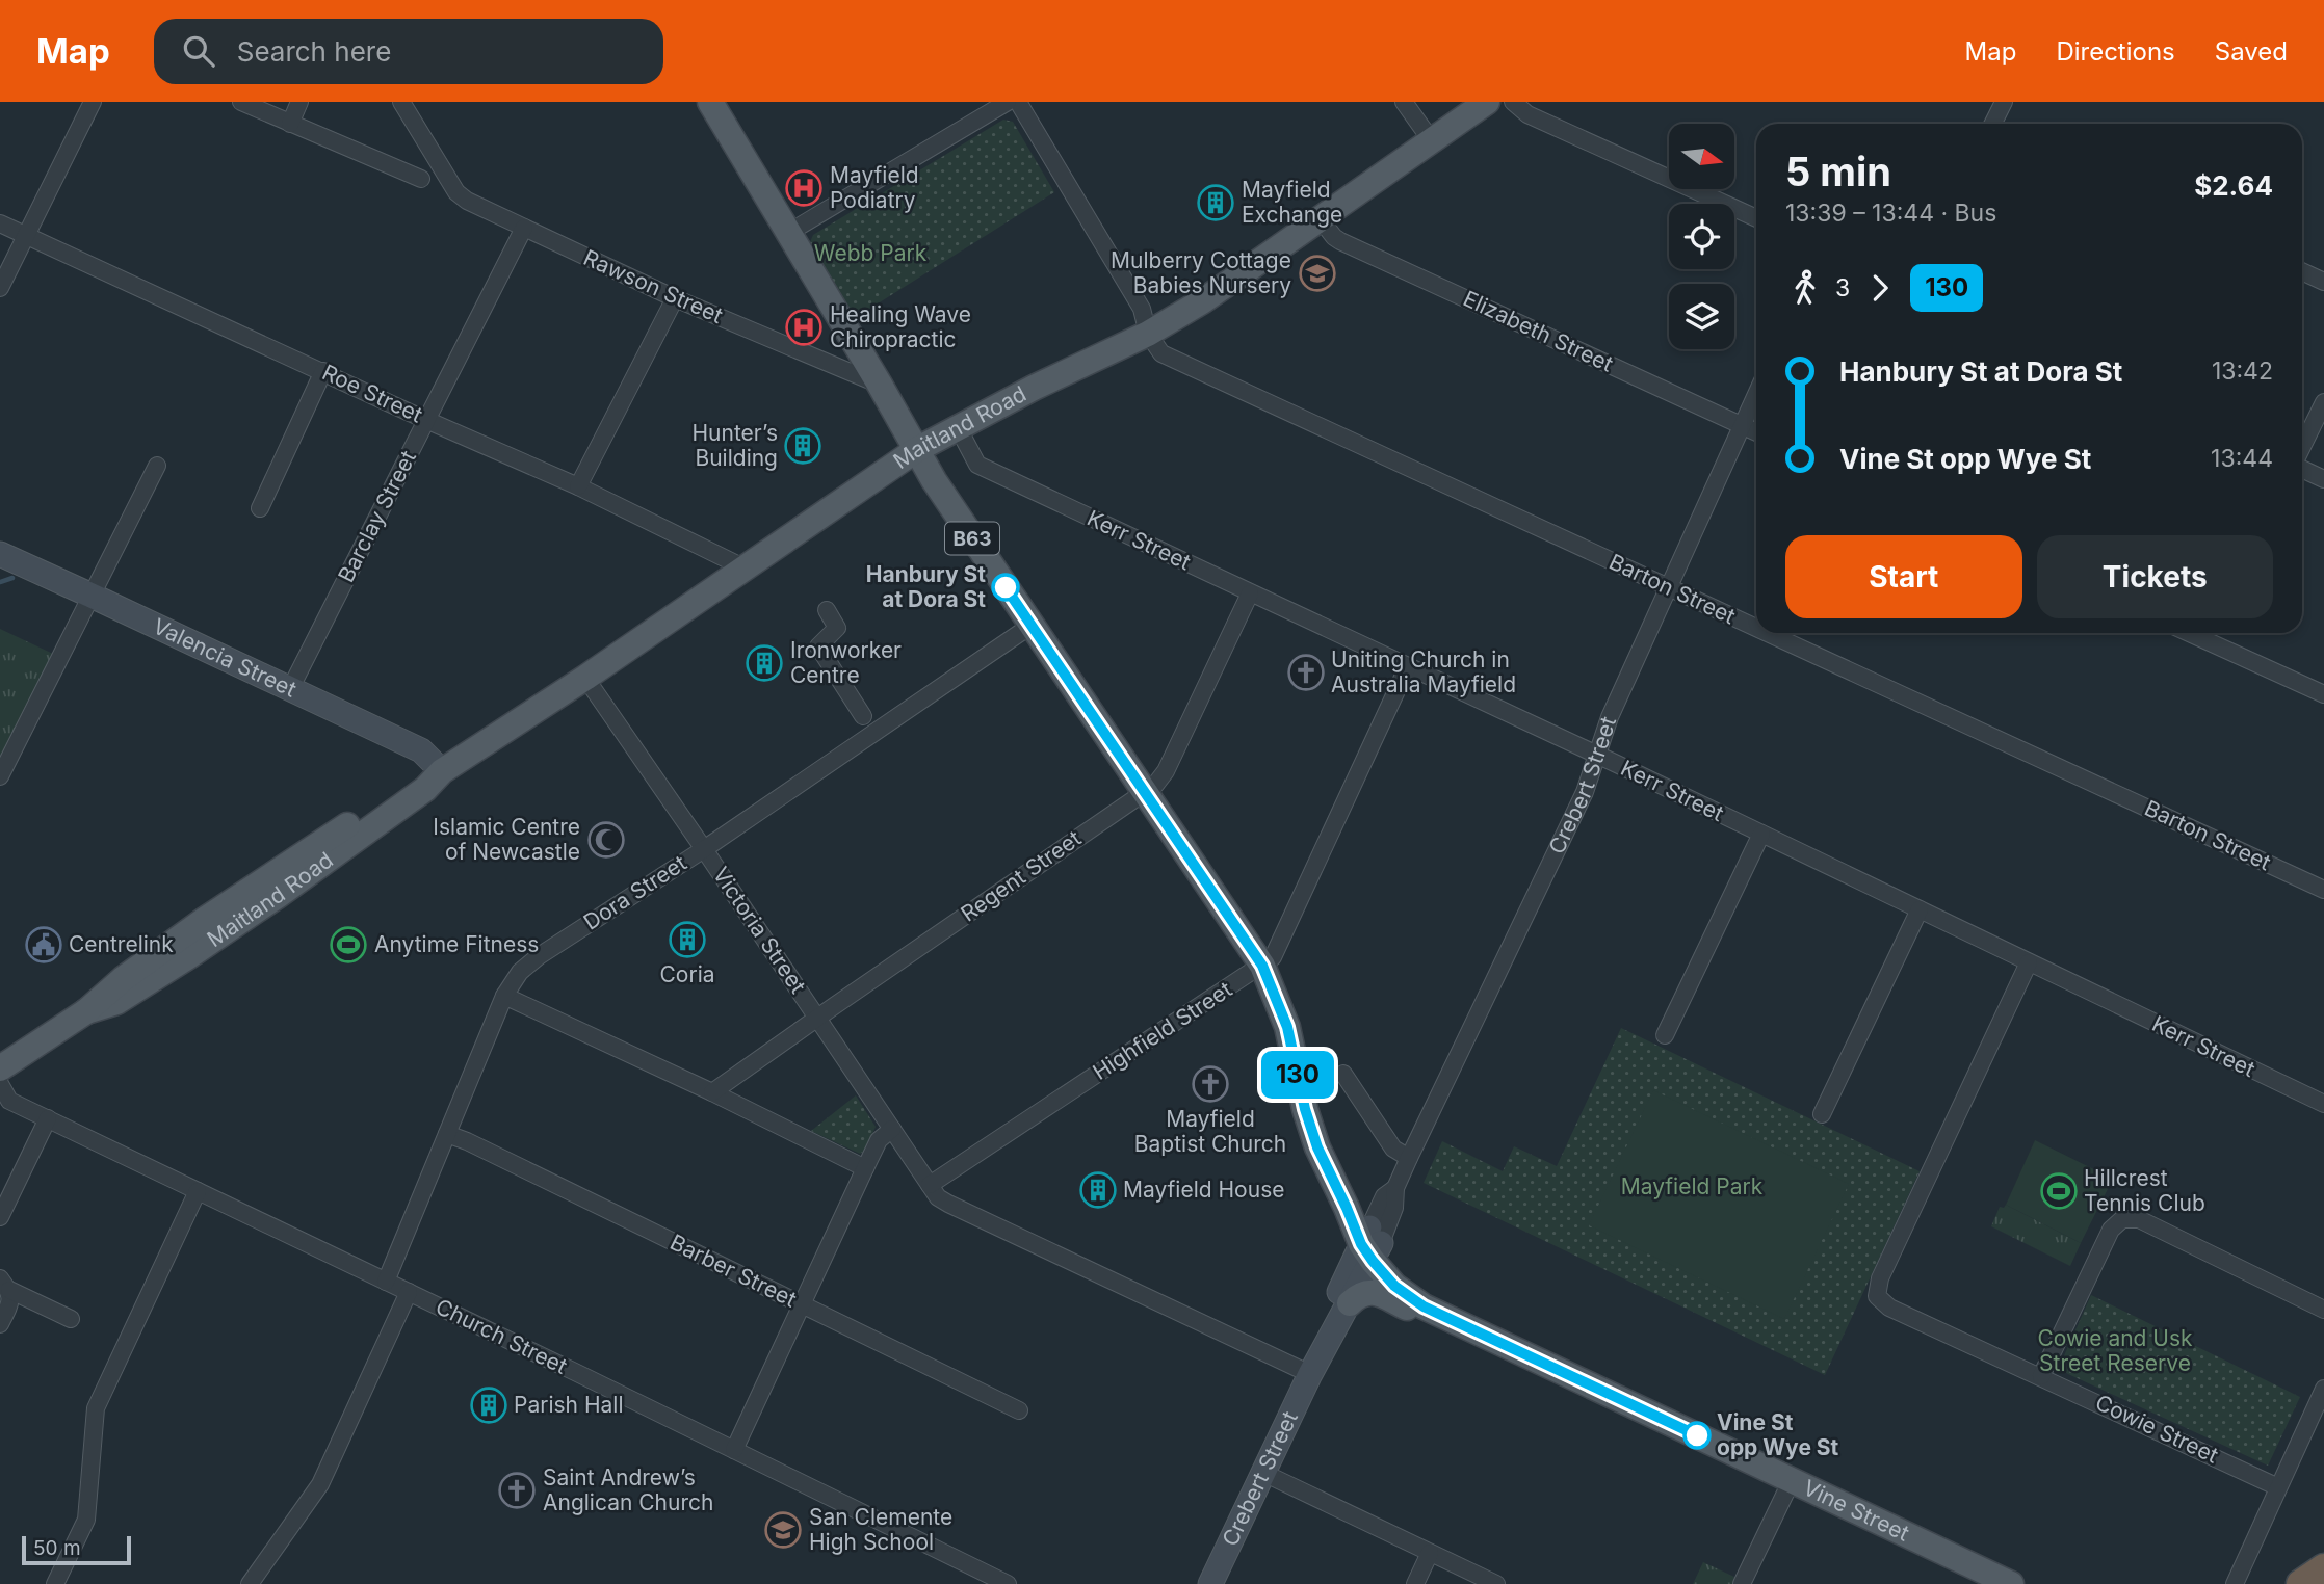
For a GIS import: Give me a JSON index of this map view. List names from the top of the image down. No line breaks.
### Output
{"streets":{"main road":["Maitland Road","B63","Vine Street"],"street":["Rawson Street","Elizabeth Street","Roe Street","Barclay Street","Kerr Street","Barton Street","Valencia Street","Crebert Street","Regent Street","Dora Street","Victoria Street","Highfield Street","Barber Street","Church Street","Cowie Street"]},"crossings":[["Rawson Street","Barclay Street"],["Rawson Street","B63"],["Elizabeth Street","Maitland Road"],["Elizabeth Street","Crebert Street"],["Roe Street","Maitland Road"],["Roe Street","Barclay Street"],["Maitland Road","B63"],["Maitland Road","Kerr Street"],["Maitland Road","Barton Street"],["Maitland Road","Valencia Street"],["Maitland Road","Victoria Street"],["Barclay Street","Valencia Street"],["B63","Crebert Street"],["B63","Regent Street"],["B63","Dora Street"],["B63","Highfield Street"],["B63","Vine Street"],["Kerr Street","Crebert Street"],["Kerr Street","Regent Street"],["Kerr Street","Highfield Street"],["Kerr Street","Cowie Street"],["Barton Street","Crebert Street"],["Crebert Street","Victoria Street"],["Crebert Street","Vine Street"],["Regent Street","Victoria Street"],["Dora Street","Victoria Street"],["Dora Street","Barber Street"],["Dora Street","Church Street"],["Victoria Street","Highfield Street"]],"parks":["Webb Park","Mayfield Park","Cowie and Usk Street Reserve"],"places":{"hospital":["Mayfield Podiatry","Healing Wave Chiropractic"],"building":["Mayfield Exchange","Hunter’s Building","Ironworker Centre","Coria","Mayfield House","Parish Hall"],"school or university":["Mulberry Cottage Babies Nursery","San Clemente High School"],"other":["Hanbury St at Dora St","Vine St opp Wye St"],"church":["Uniting Church in Australia Mayfield","Mayfield Baptist Church","Saint Andrew’s Anglican Church"],"mosque":["Islamic Centre of Newcastle"],"public building":["Centrelink"],"sports":["Anytime Fitness","Hillcrest Tennis Club"]},"lines":["bus line 130"],"scale_bar":"50 m","north":"right","page":{"header":"Map","search":"Search here","nav":["Map","Directions","Saved"],"on_map":"130","heading":["5 min","13:39 – 13:44 · Bus","$2.64"],"legs":["3","130"],"list":[{"name":"Hanbury St at Dora St","value":"13:42"},{"name":"Vine St opp Wye St","value":"13:44"}],"buttons":["Start","Tickets"],"scale":"50 m"}}
